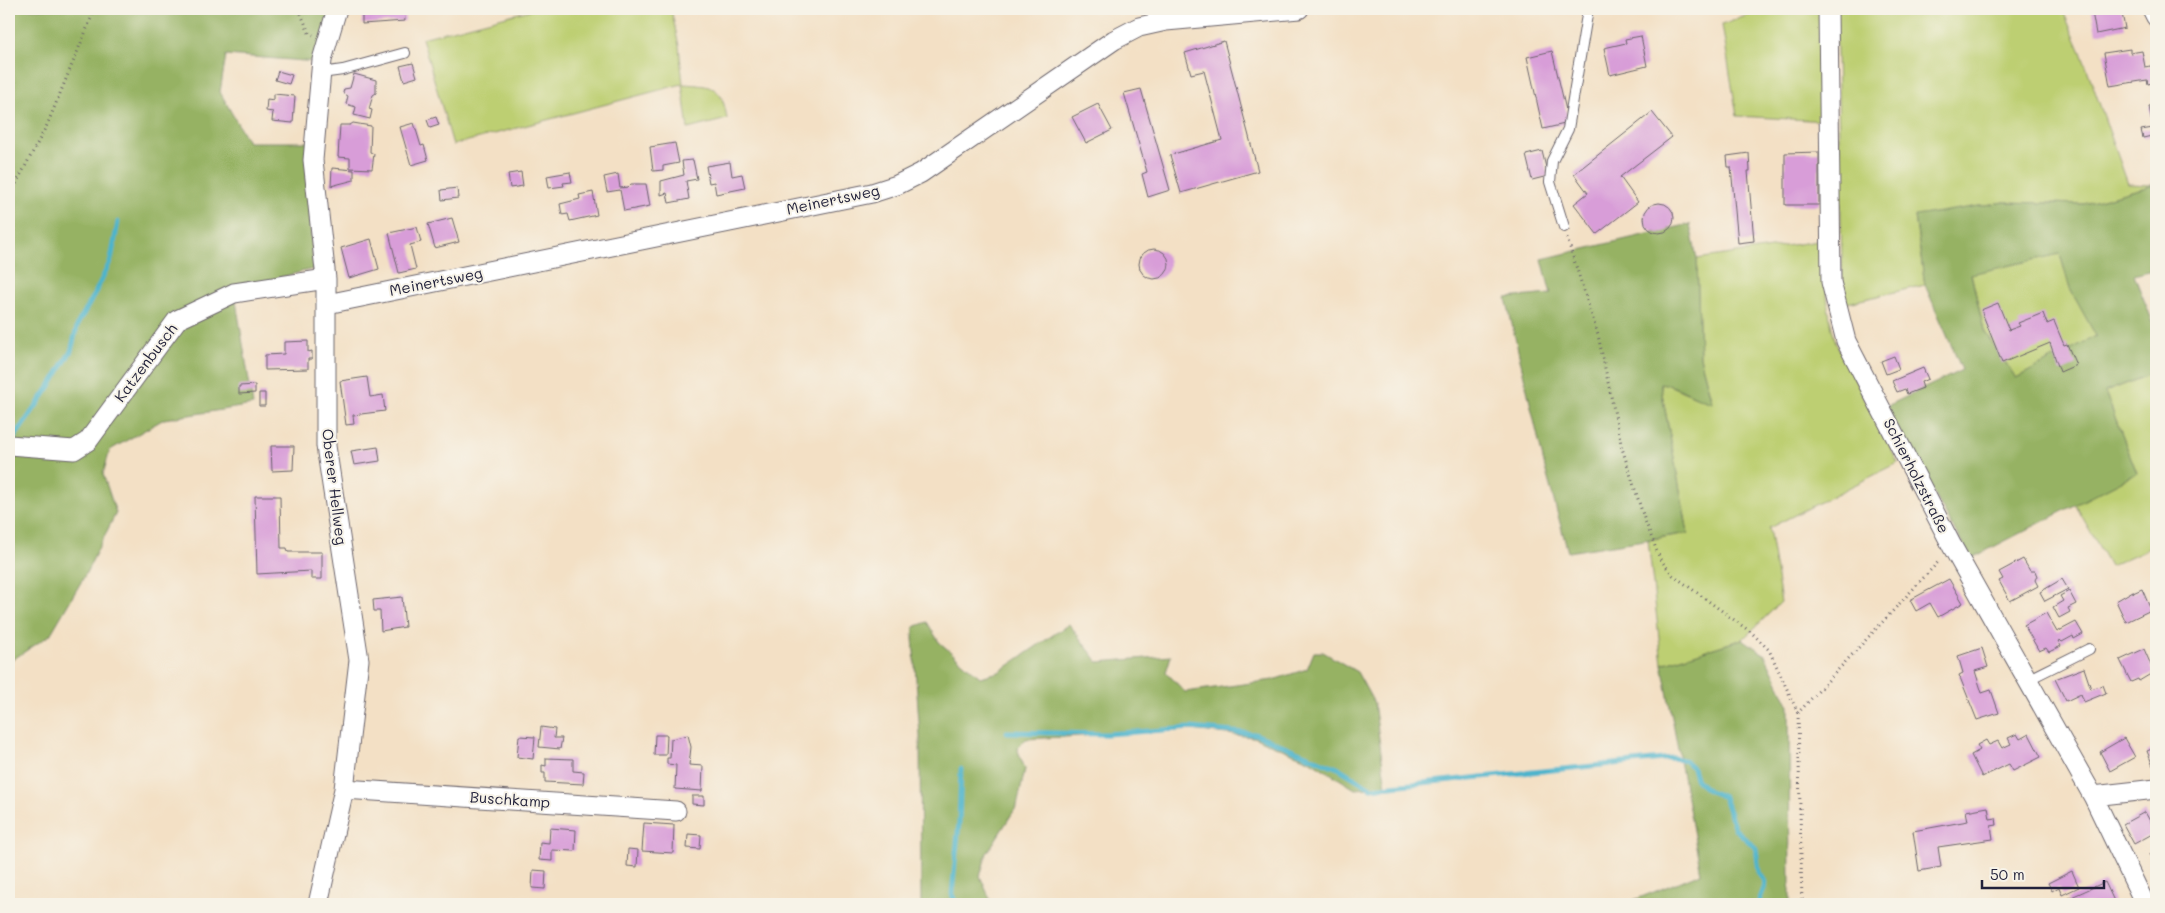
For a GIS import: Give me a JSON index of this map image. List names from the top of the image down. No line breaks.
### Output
{"streets":{"street":["Meinertsweg","Katzenbusch","Schierholzstraße","Oberer Hellweg","Buschkamp"]},"crossings":[["Meinertsweg","Oberer Hellweg"],["Katzenbusch","Oberer Hellweg"],["Oberer Hellweg","Buschkamp"]],"scale_bar":"50 m"}
